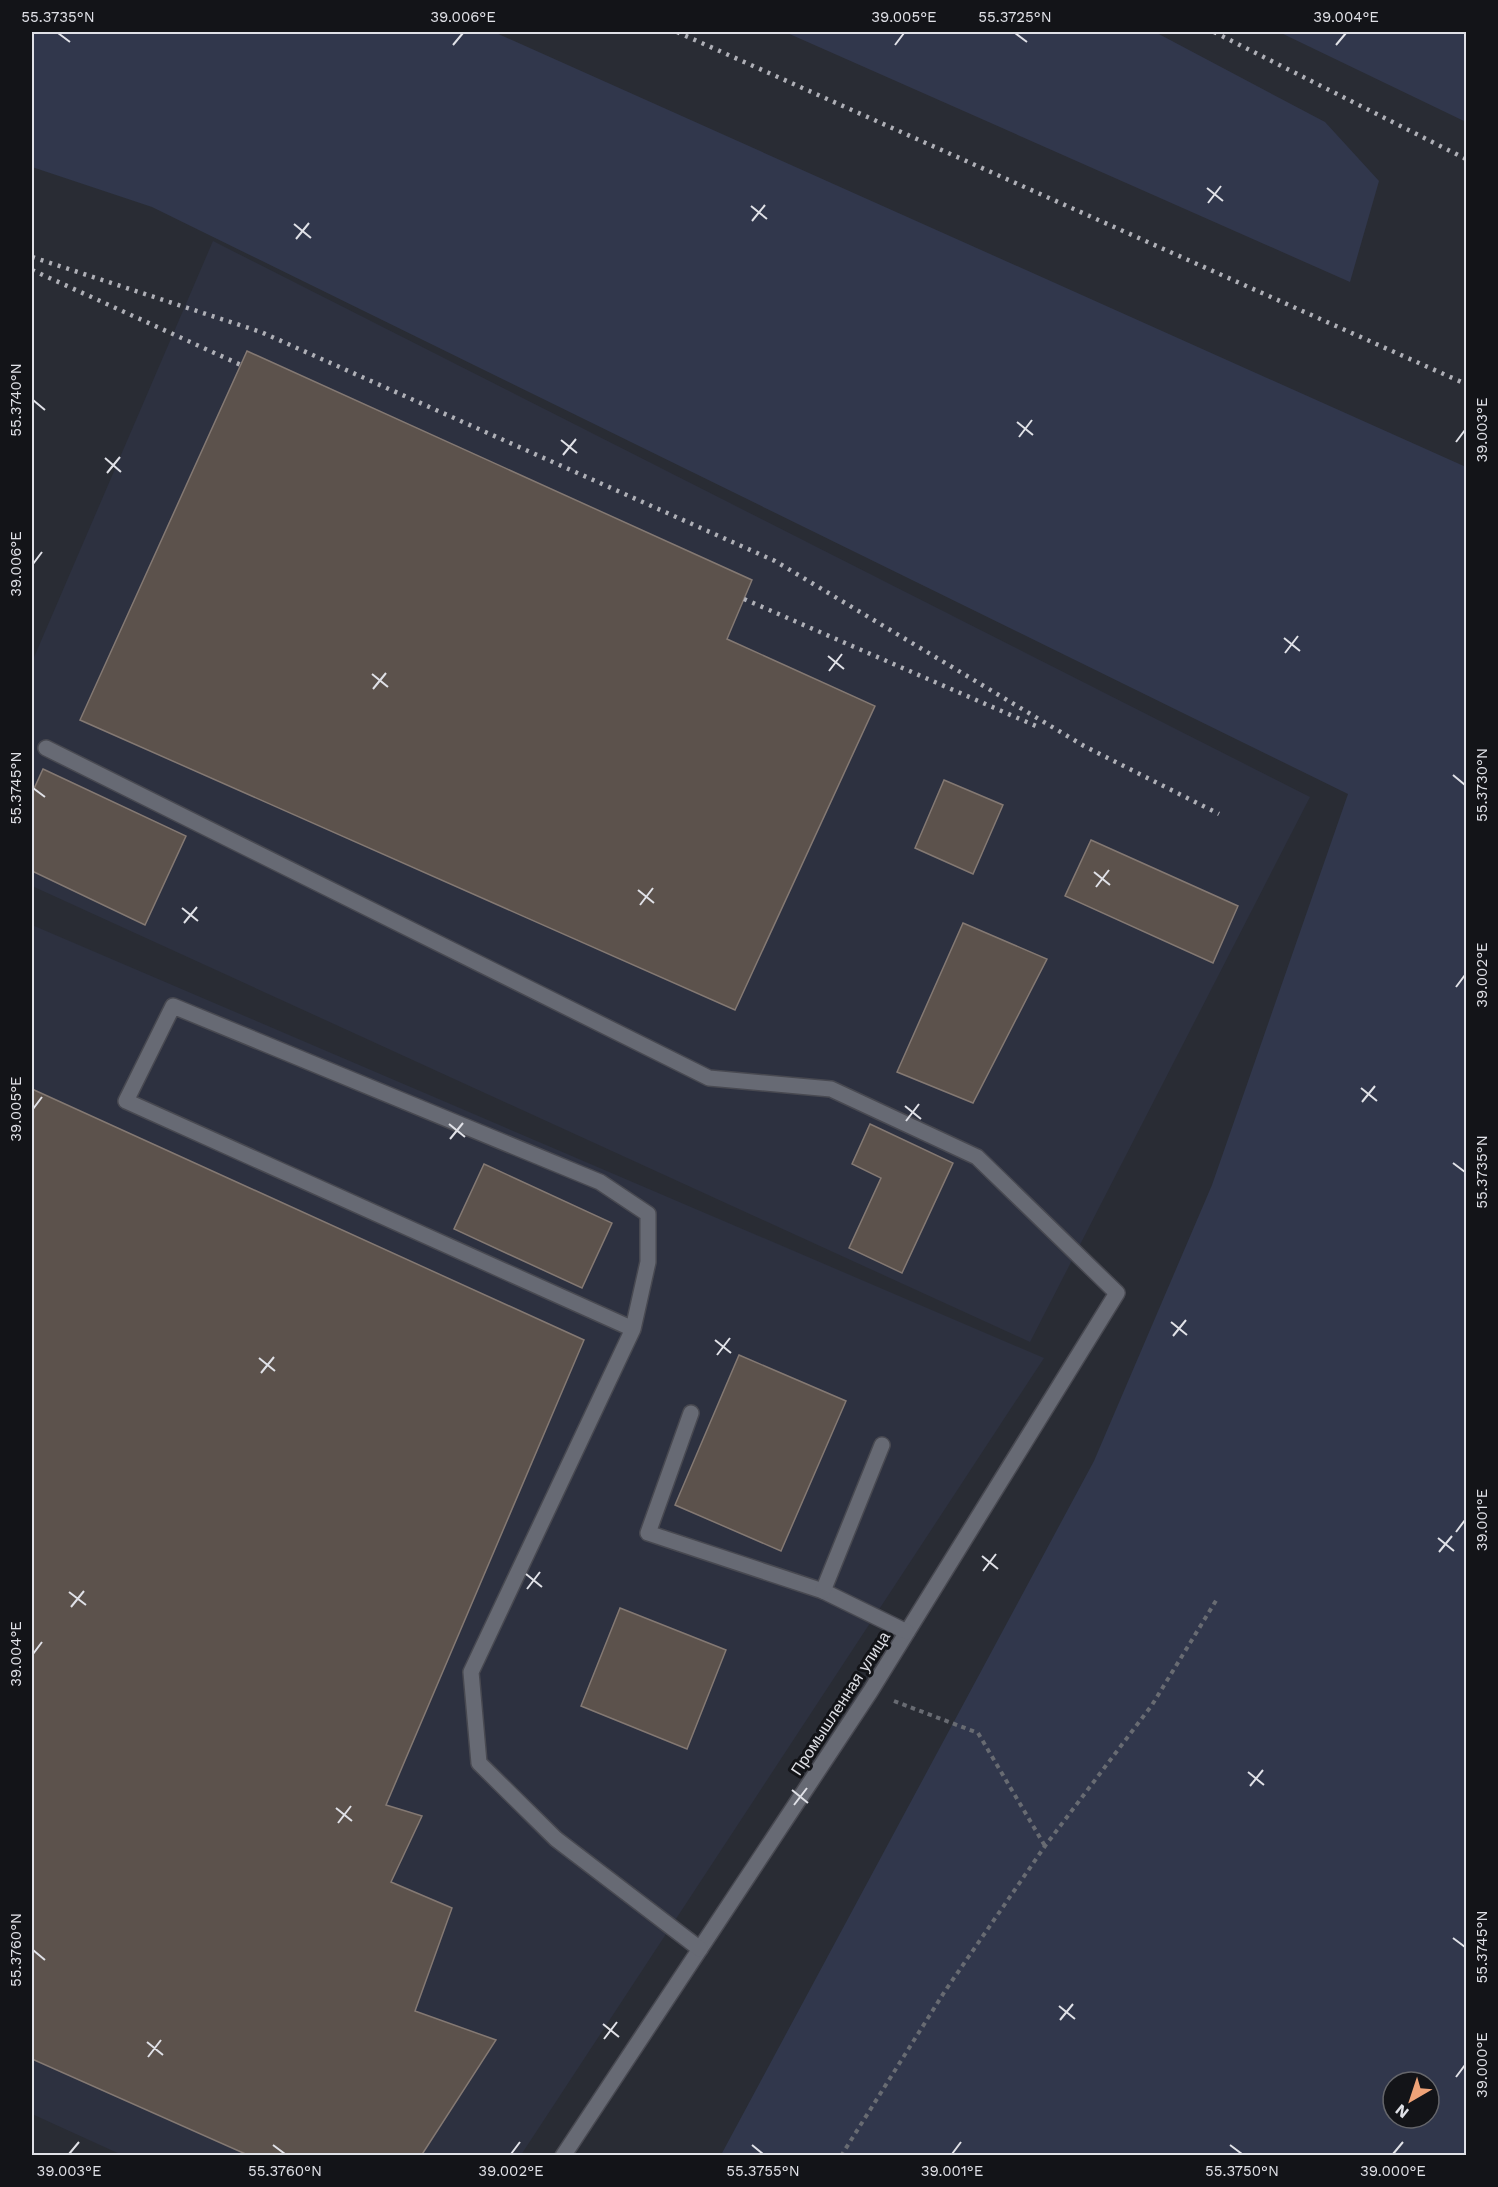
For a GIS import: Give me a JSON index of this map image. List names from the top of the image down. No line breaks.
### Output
{"streets":{"street":["Промышленная улица"]},"north":"bottom left","coordinates":["55.3735°N","39.006°E","39.005°E","55.3725°N","39.004°E","55.3740°N","39.003°E","55.3730°N","55.3745°N","39.002°E","39.001°E","55.3760°N","39.000°E","55.3755°N","55.3750°N"]}
